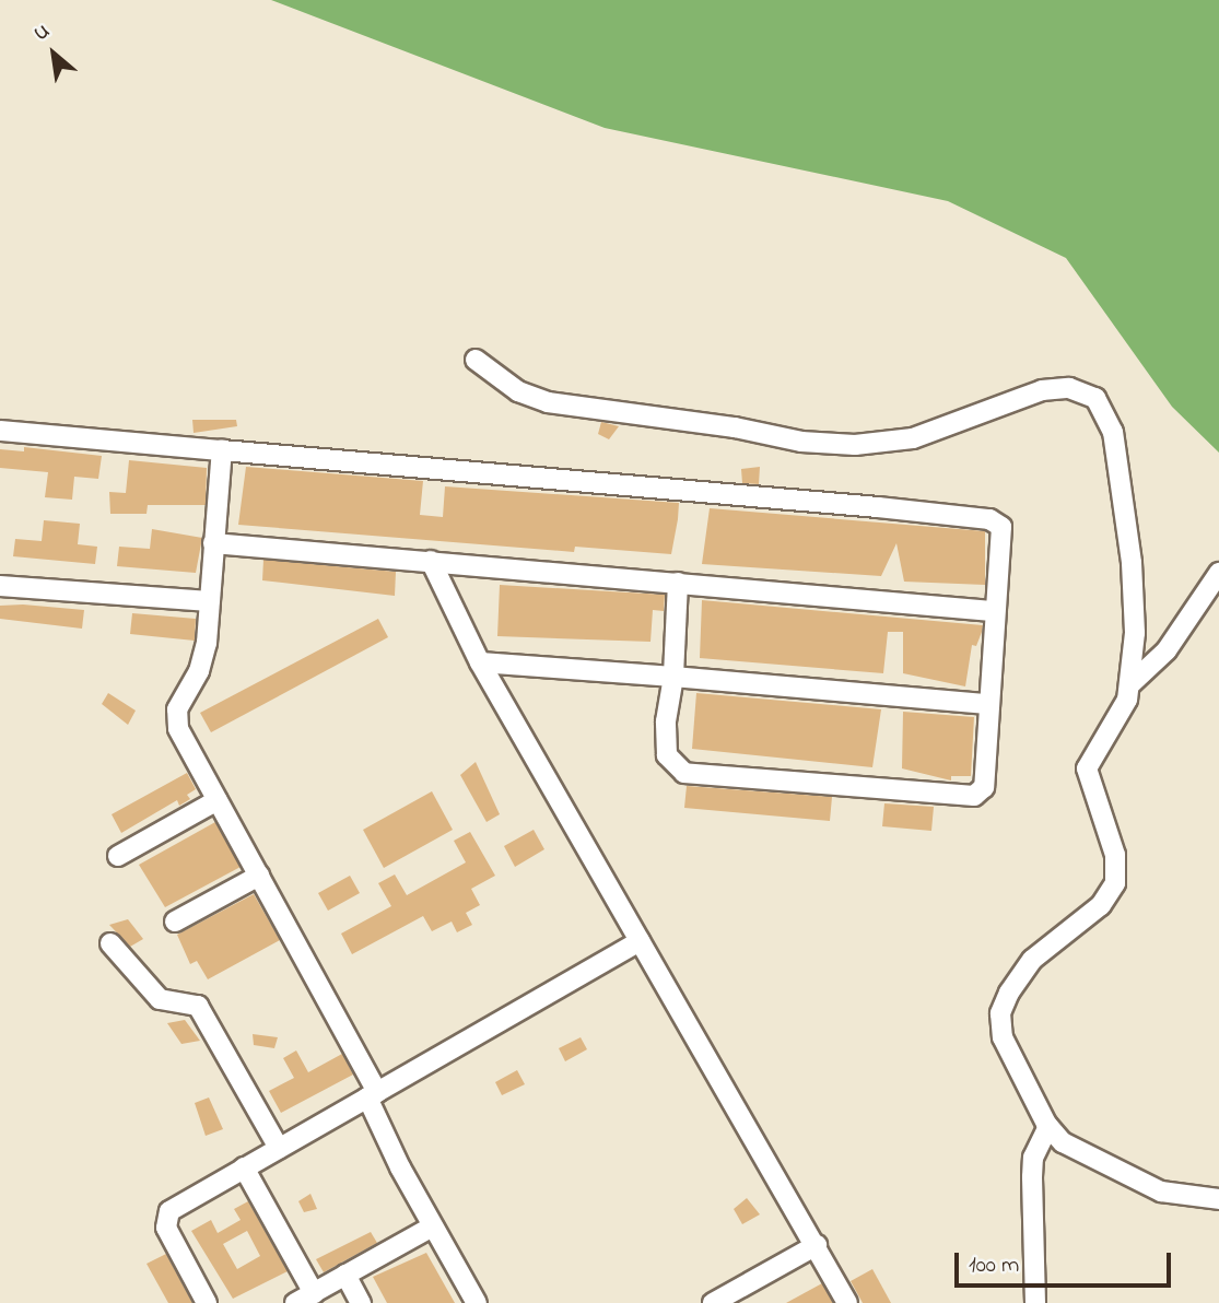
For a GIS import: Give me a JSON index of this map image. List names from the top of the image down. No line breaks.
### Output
{"scale_bar":"100 m","north":"top left"}
